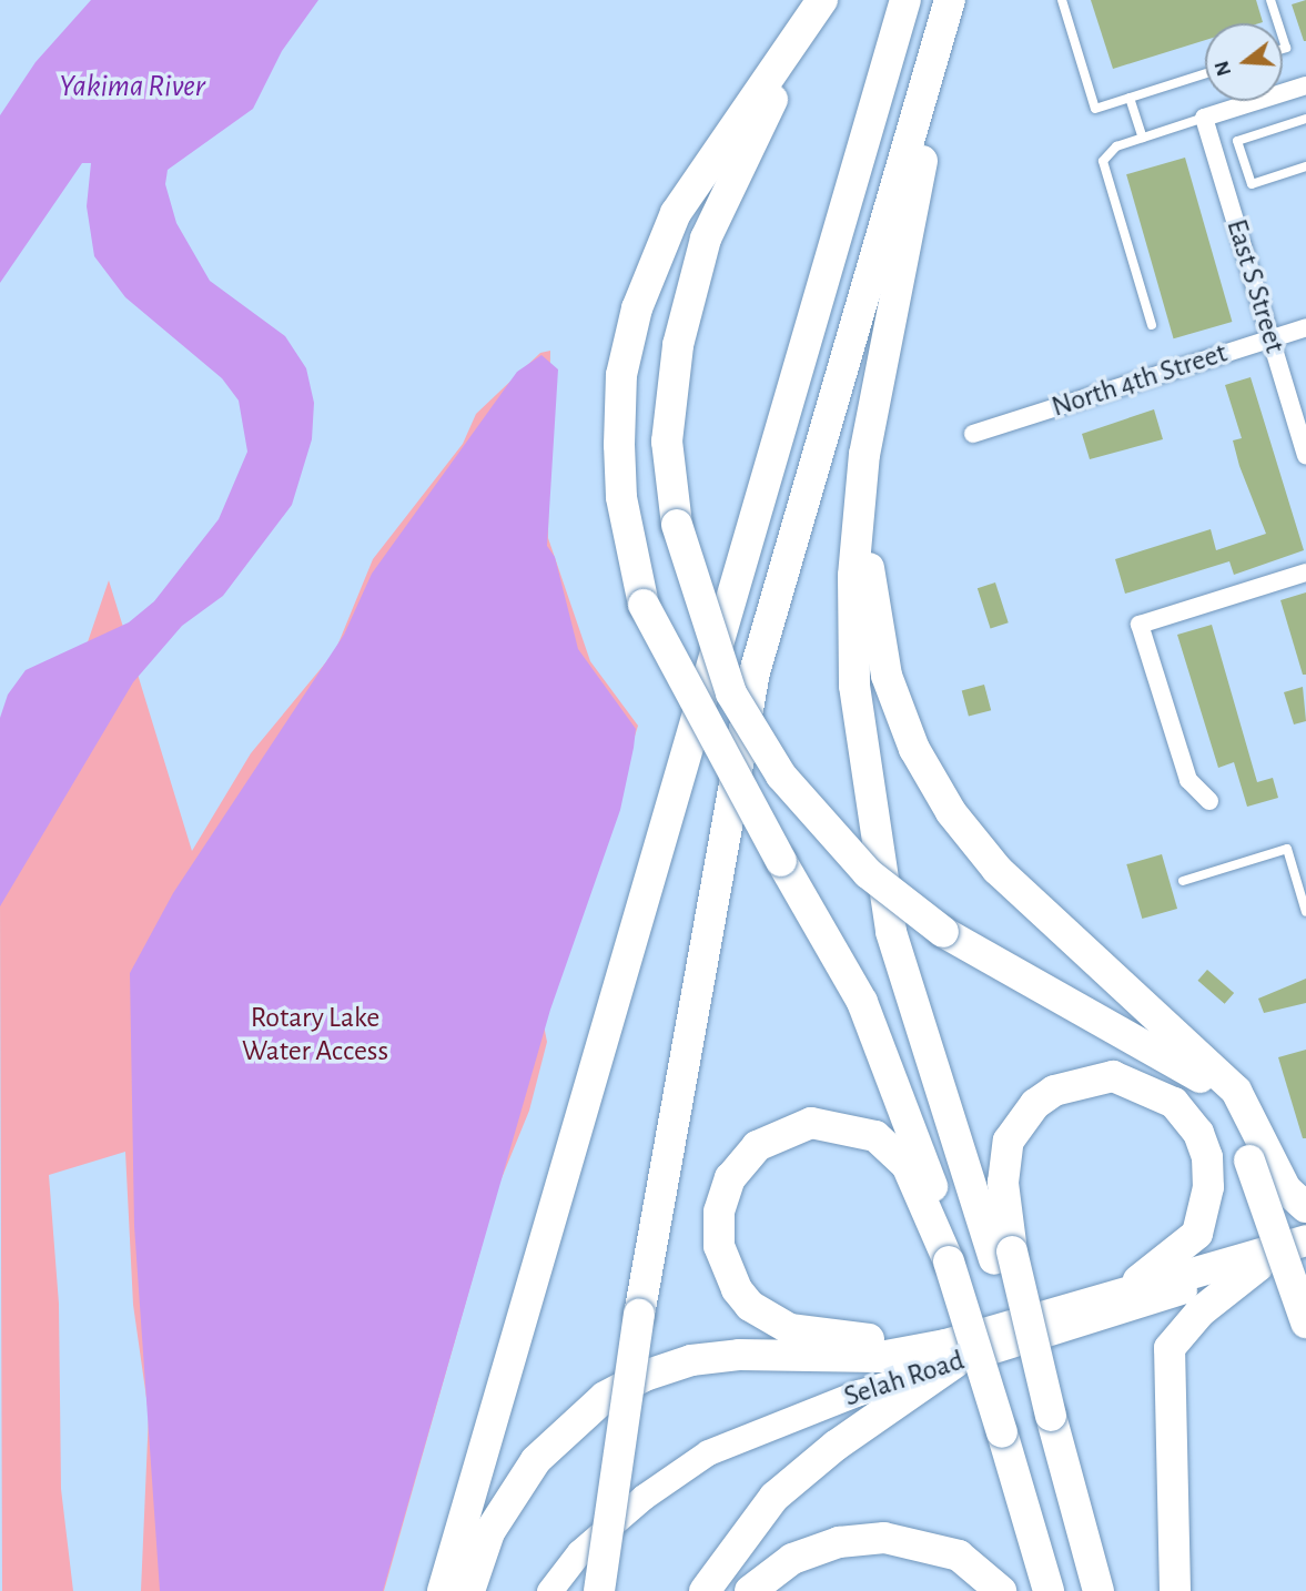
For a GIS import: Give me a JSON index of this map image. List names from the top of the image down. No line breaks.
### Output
{"streets":{"main road":["Selah Road"],"street":["East S Street","North 4th Street"]},"crossings":[["East S Street","North 4th Street"]],"water":["Yakima River"],"parks":["Rotary Lake Water Access"],"north":"left"}
